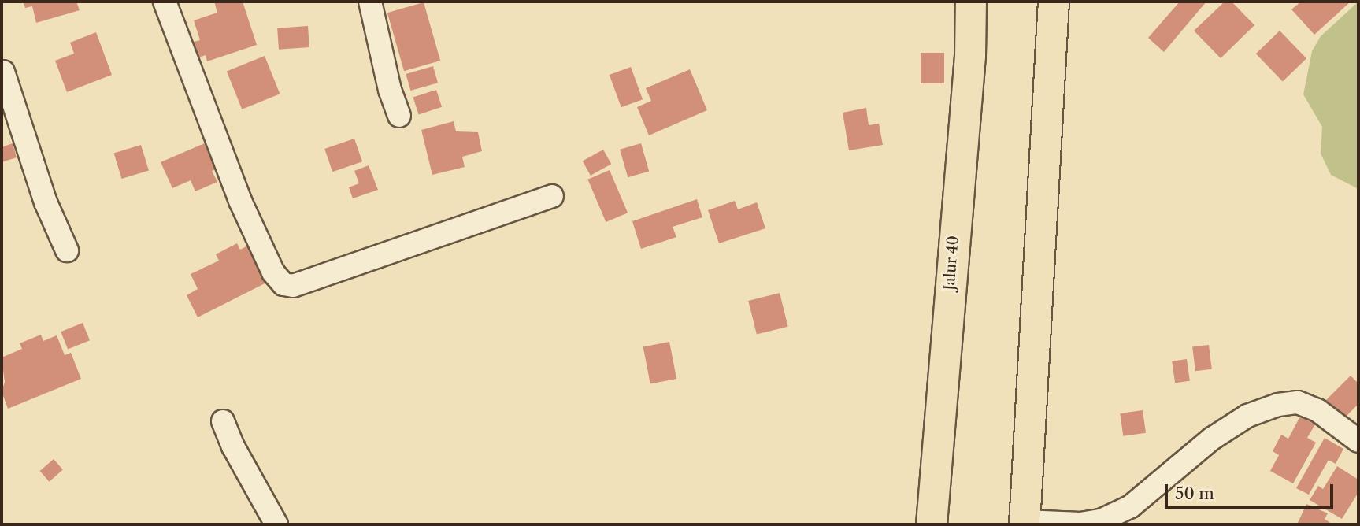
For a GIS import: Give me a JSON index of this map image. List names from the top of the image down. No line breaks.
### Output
{"streets":{"highway":["Jalur 40"]},"scale_bar":"50 m"}
